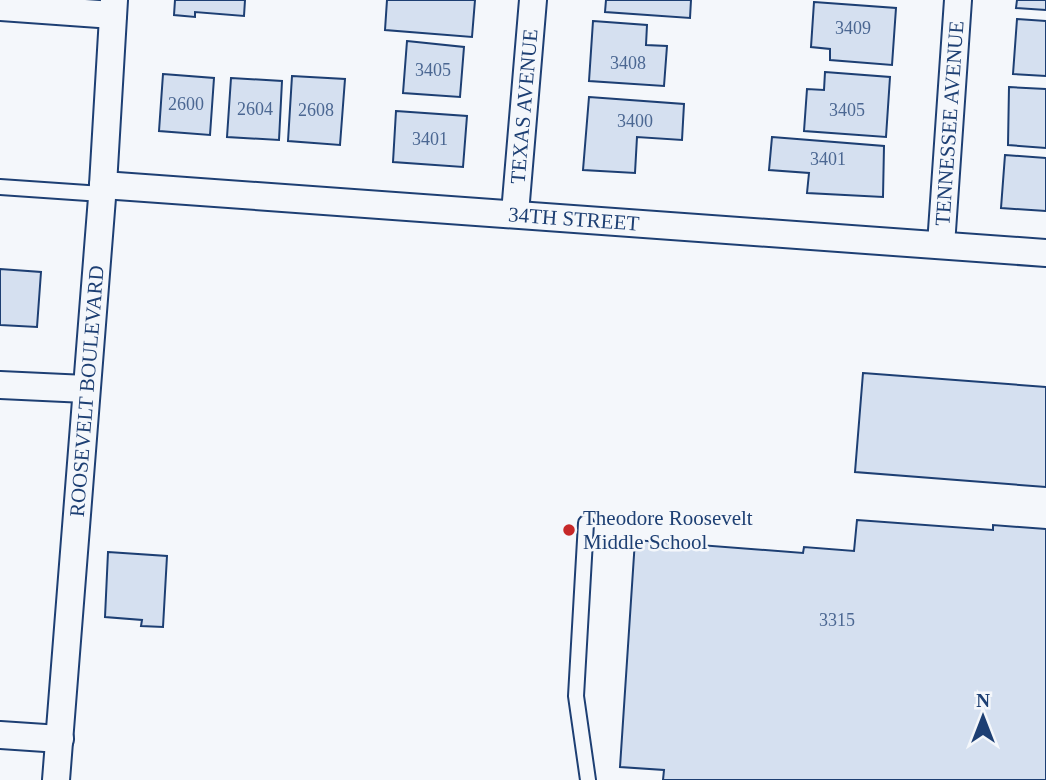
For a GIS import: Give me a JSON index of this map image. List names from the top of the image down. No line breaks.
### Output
{"streets":{"street":["TEXAS AVENUE","TENNESSEE AVENUE","34TH STREET","ROOSEVELT BOULEVARD"]},"crossings":[["TEXAS AVENUE","34TH STREET"],["TENNESSEE AVENUE","34TH STREET"],["34TH STREET","ROOSEVELT BOULEVARD"]],"places":["Theodore Roosevelt Middle School"],"house_numbers":["3409","3408","3405","2600","2604","2608","3405","3400","3401","3401","3315"],"north":"top"}
